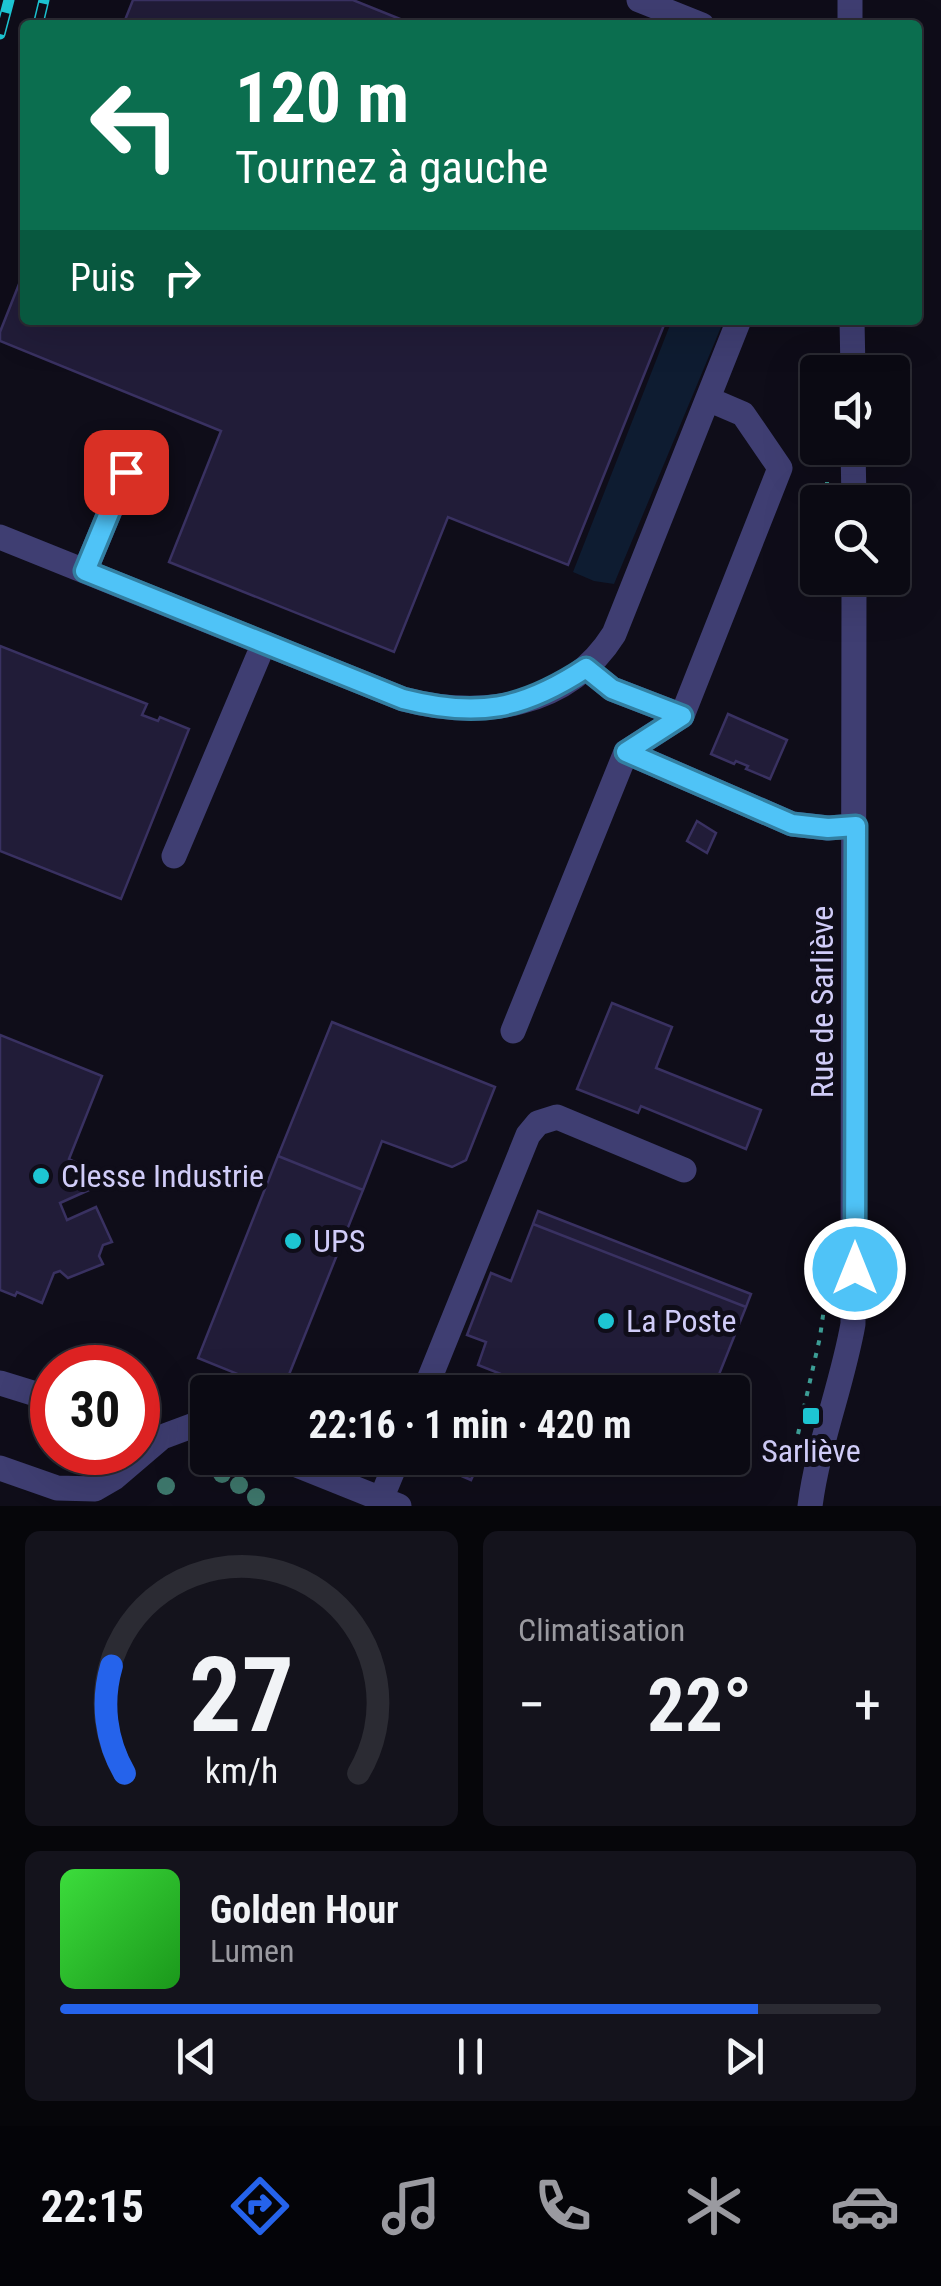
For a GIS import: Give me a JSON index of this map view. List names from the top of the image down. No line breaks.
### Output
{"streets":{"street":["Rue de Sarliève"]},"places":{"other":["Clesse Industrie","UPS","La Poste"],"transit":["Sarliève"]},"page":{"turn":["120 m","Tournez à gauche"],"then":"Puis","limit":"30","trip":"22:16 · 1 min · 420 m","tile":"Climatisation","heat":["−","22°","+"],"song":["Golden Hour","Lumen"],"tabs":"22:15","gauge":["27","km/h"]}}
